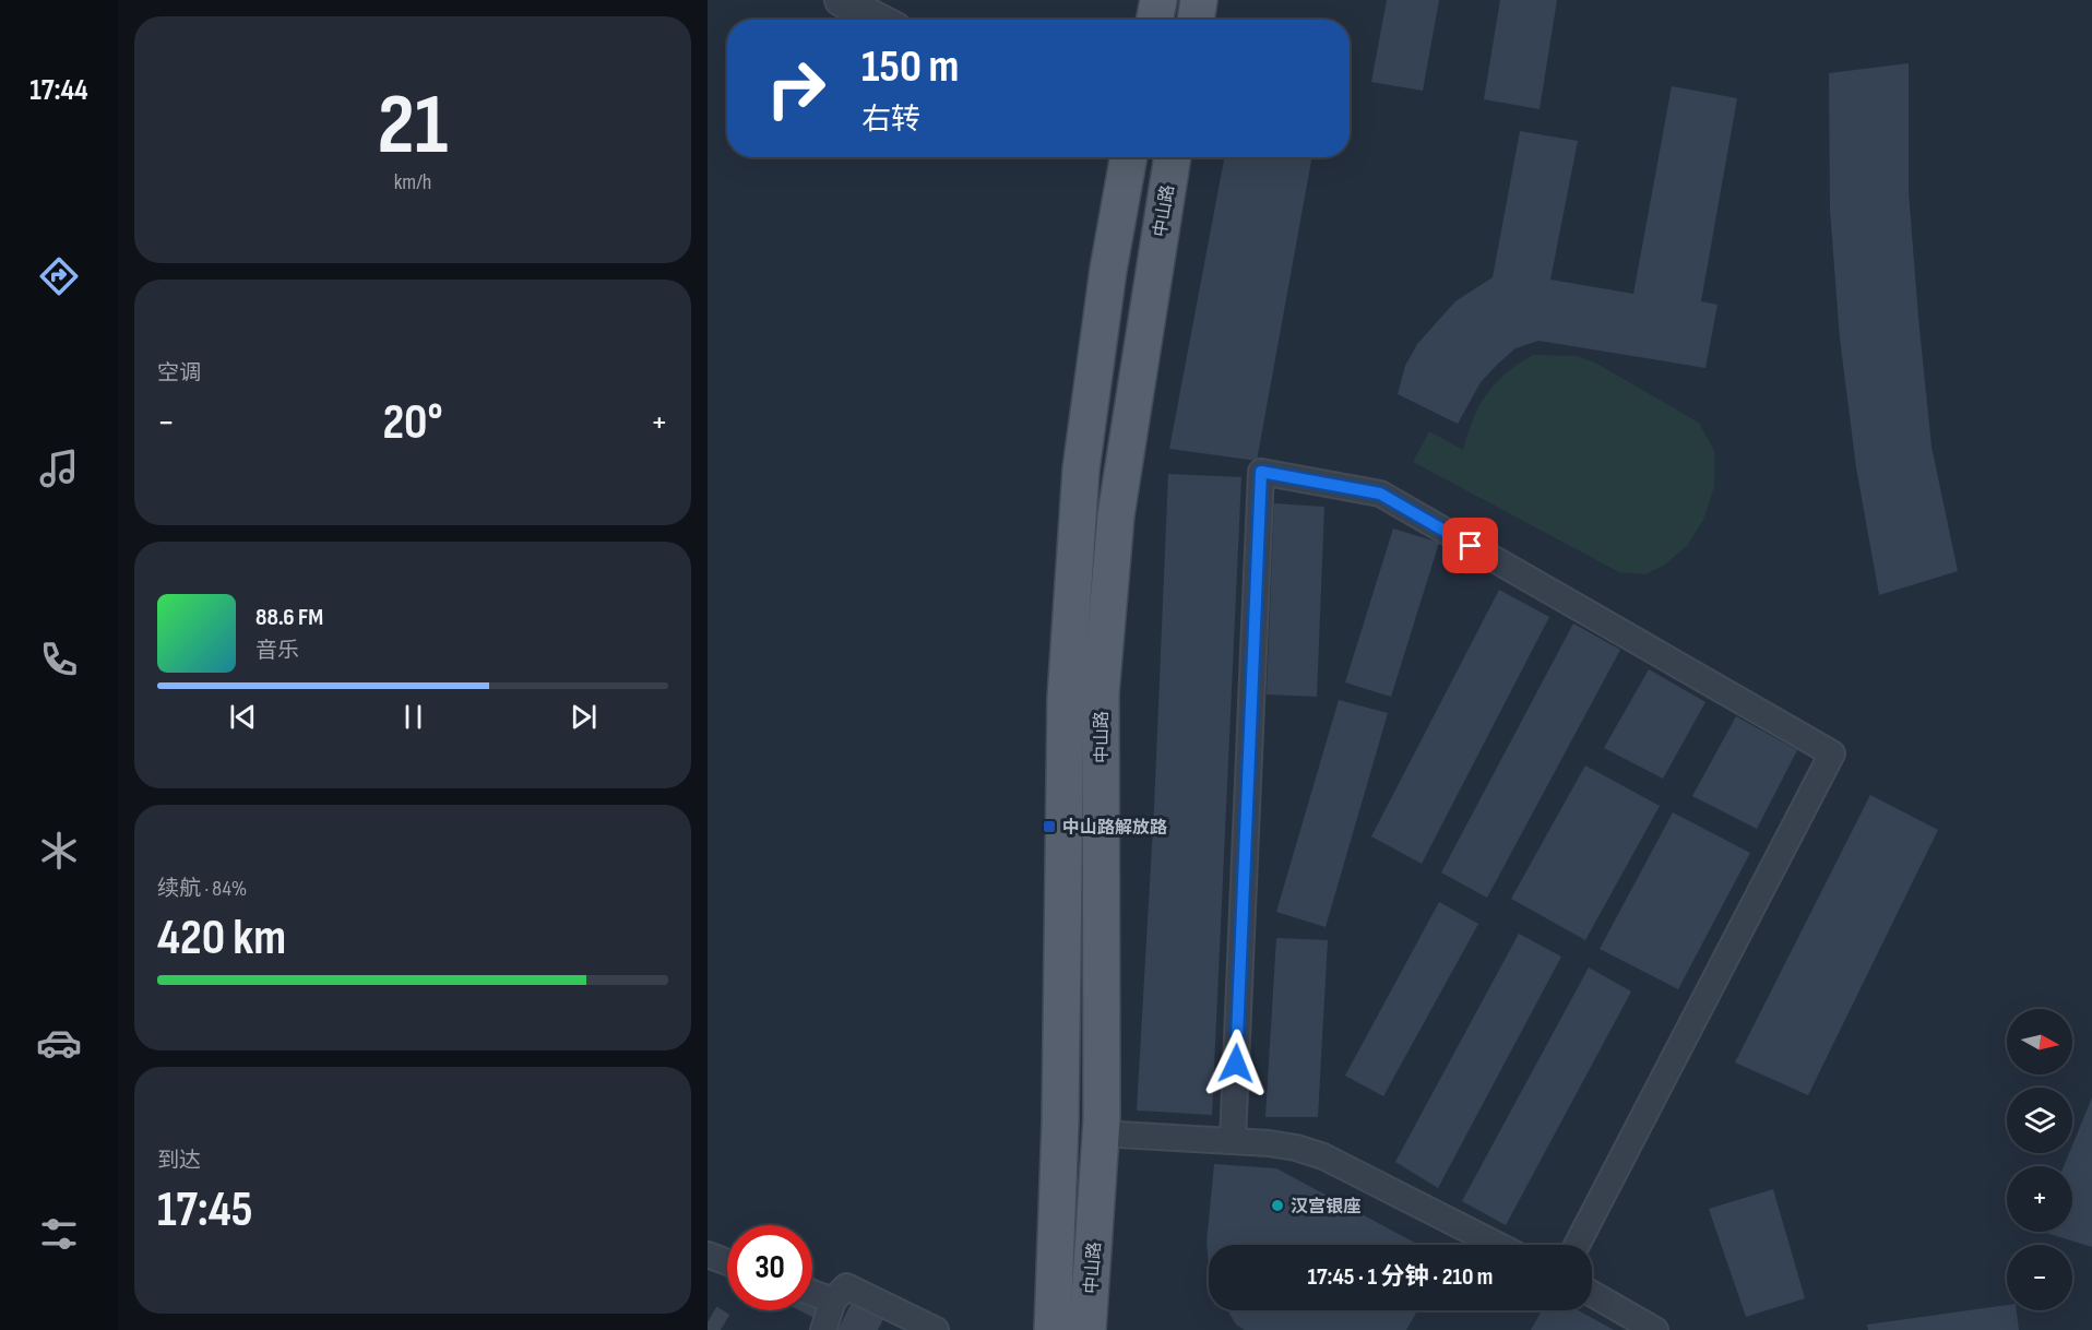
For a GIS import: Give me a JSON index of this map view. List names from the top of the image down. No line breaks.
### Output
{"streets":{"main road":["中山路"]},"places":{"transit":["中山路解放路"],"other":["汉宫银座"]},"north":"right","page":{"tabs":"17:44","tile":[["21","km/h"],"空调",["续航 · 84%","420 km"],["到达","17:45"]],"turn":["150 m","右转"],"heat":["−","20°","+"],"song":["88.6 FM","音乐"],"map_buttons":["+","−"],"limit":"30","trip":"17:45 · 1 分钟 · 210 m"}}
